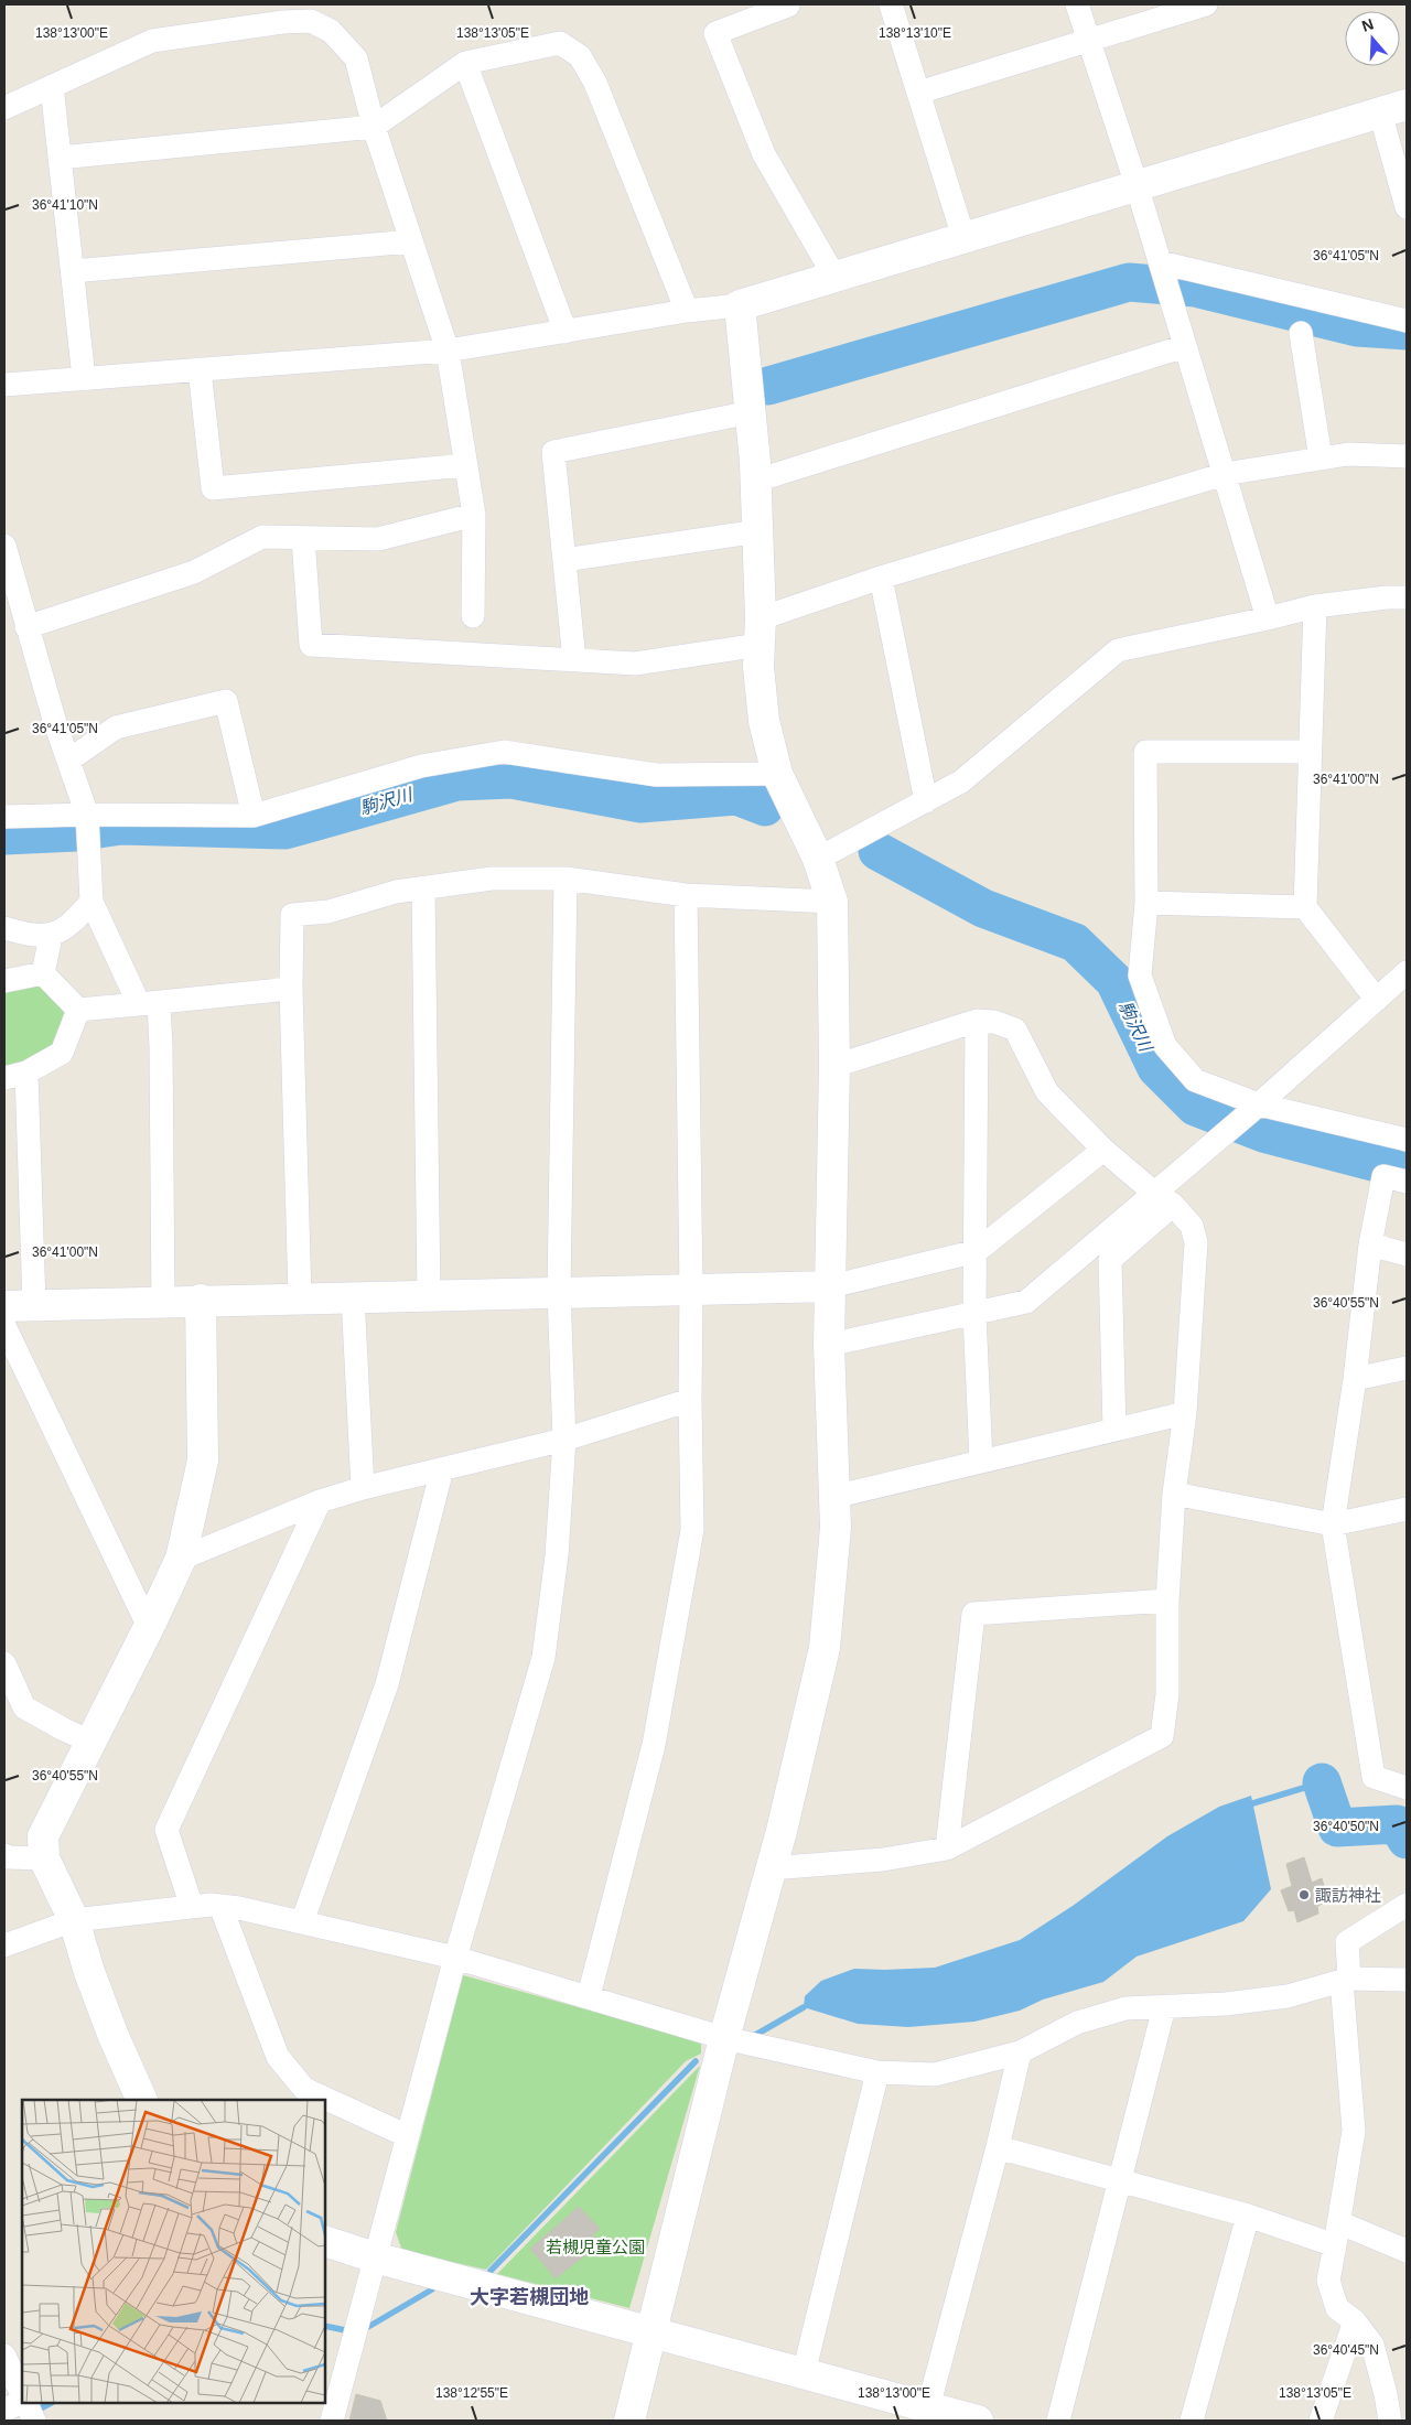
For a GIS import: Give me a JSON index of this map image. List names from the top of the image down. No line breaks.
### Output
{"districts":["大字若槻団地"],"water":["駒沢川"],"parks":["若槻児童公園"],"places":["諏訪神社"],"north":"top","coordinates":["138°13'00\"E","138°13'05\"E","138°13'10\"E","36°41'10\"N","36°41'05\"N","36°41'00\"N","36°40'55\"N","36°40'50\"N","36°40'45\"N","138°12'55\"E"]}
